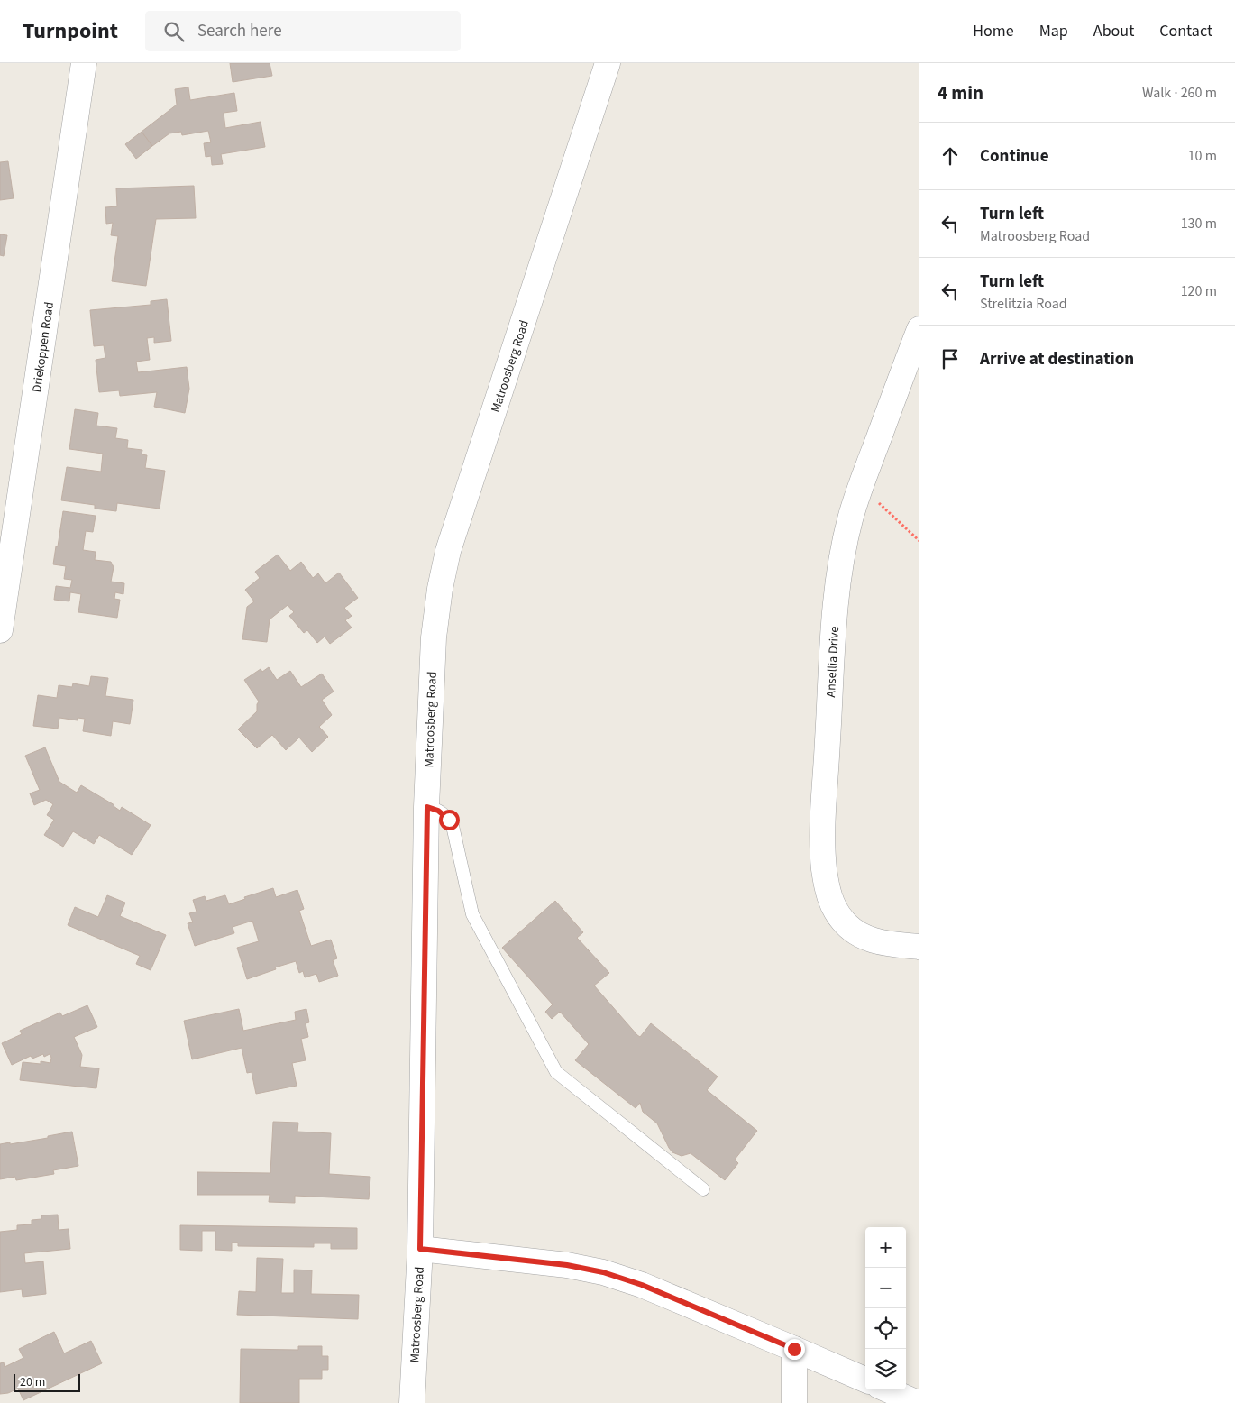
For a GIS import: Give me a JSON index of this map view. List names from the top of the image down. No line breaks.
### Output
{"streets":{"street":["Driekoppen Road","Matroosberg Road","Ansellia Drive"]},"scale_bar":"20 m","page":{"header":"Turnpoint","search":"Search here","nav":["Home","Map","About","Contact"],"heading":["4 min","Walk · 260 m"],"list":[["Continue","10 m"],["Turn left","Matroosberg Road","130 m"],["Turn left","Strelitzia Road","120 m"],"Arrive at destination"],"map_buttons":["+","−"],"scale":"20 m"}}
